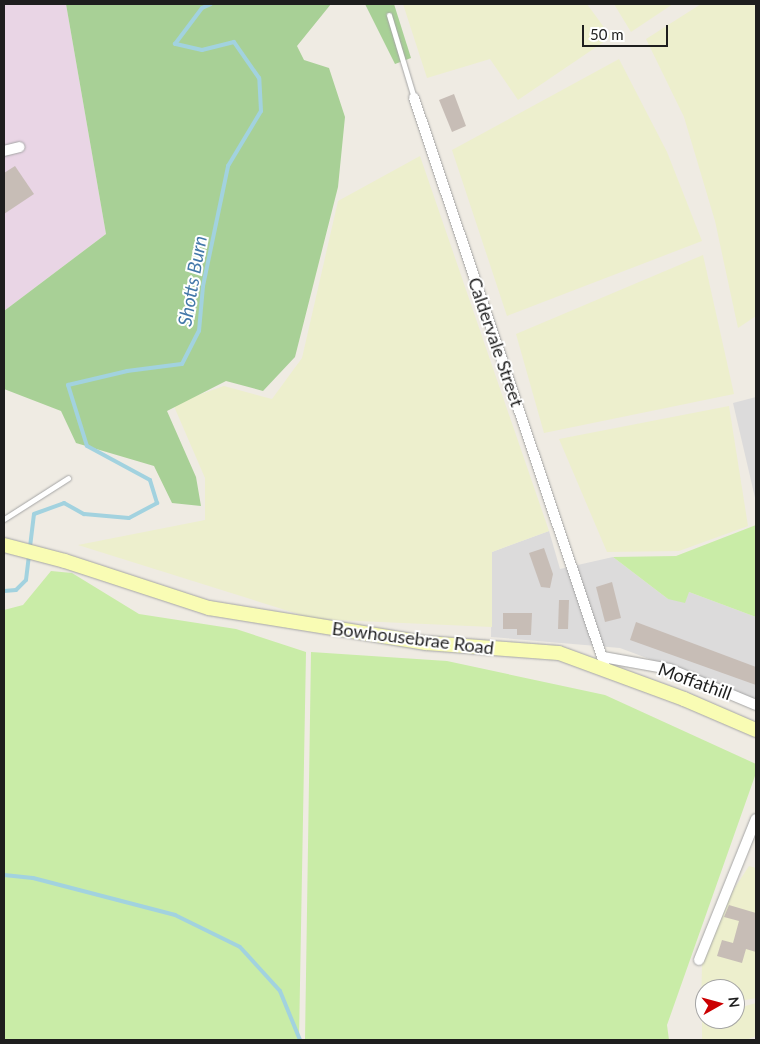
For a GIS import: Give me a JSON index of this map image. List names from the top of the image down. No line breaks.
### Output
{"streets":{"street":["Caldervale Street","Bowhousebrae Road","Moffathill"]},"crossings":[["Caldervale Street","Bowhousebrae Road"],["Caldervale Street","Moffathill"],["Bowhousebrae Road","Moffathill"]],"water":["Shotts Burn"],"scale_bar":"50 m","north":"right"}
